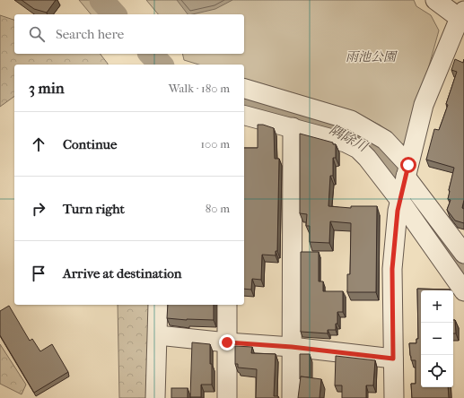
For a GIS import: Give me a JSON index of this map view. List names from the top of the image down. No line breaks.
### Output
{"water":["隅除川"],"parks":["雨池公園"],"page":{"search":"Search here","heading":["3 min","Walk · 180 m"],"list":[["Continue","100 m"],["Turn right","80 m"],"Arrive at destination"],"map_buttons":["+","−"]}}
